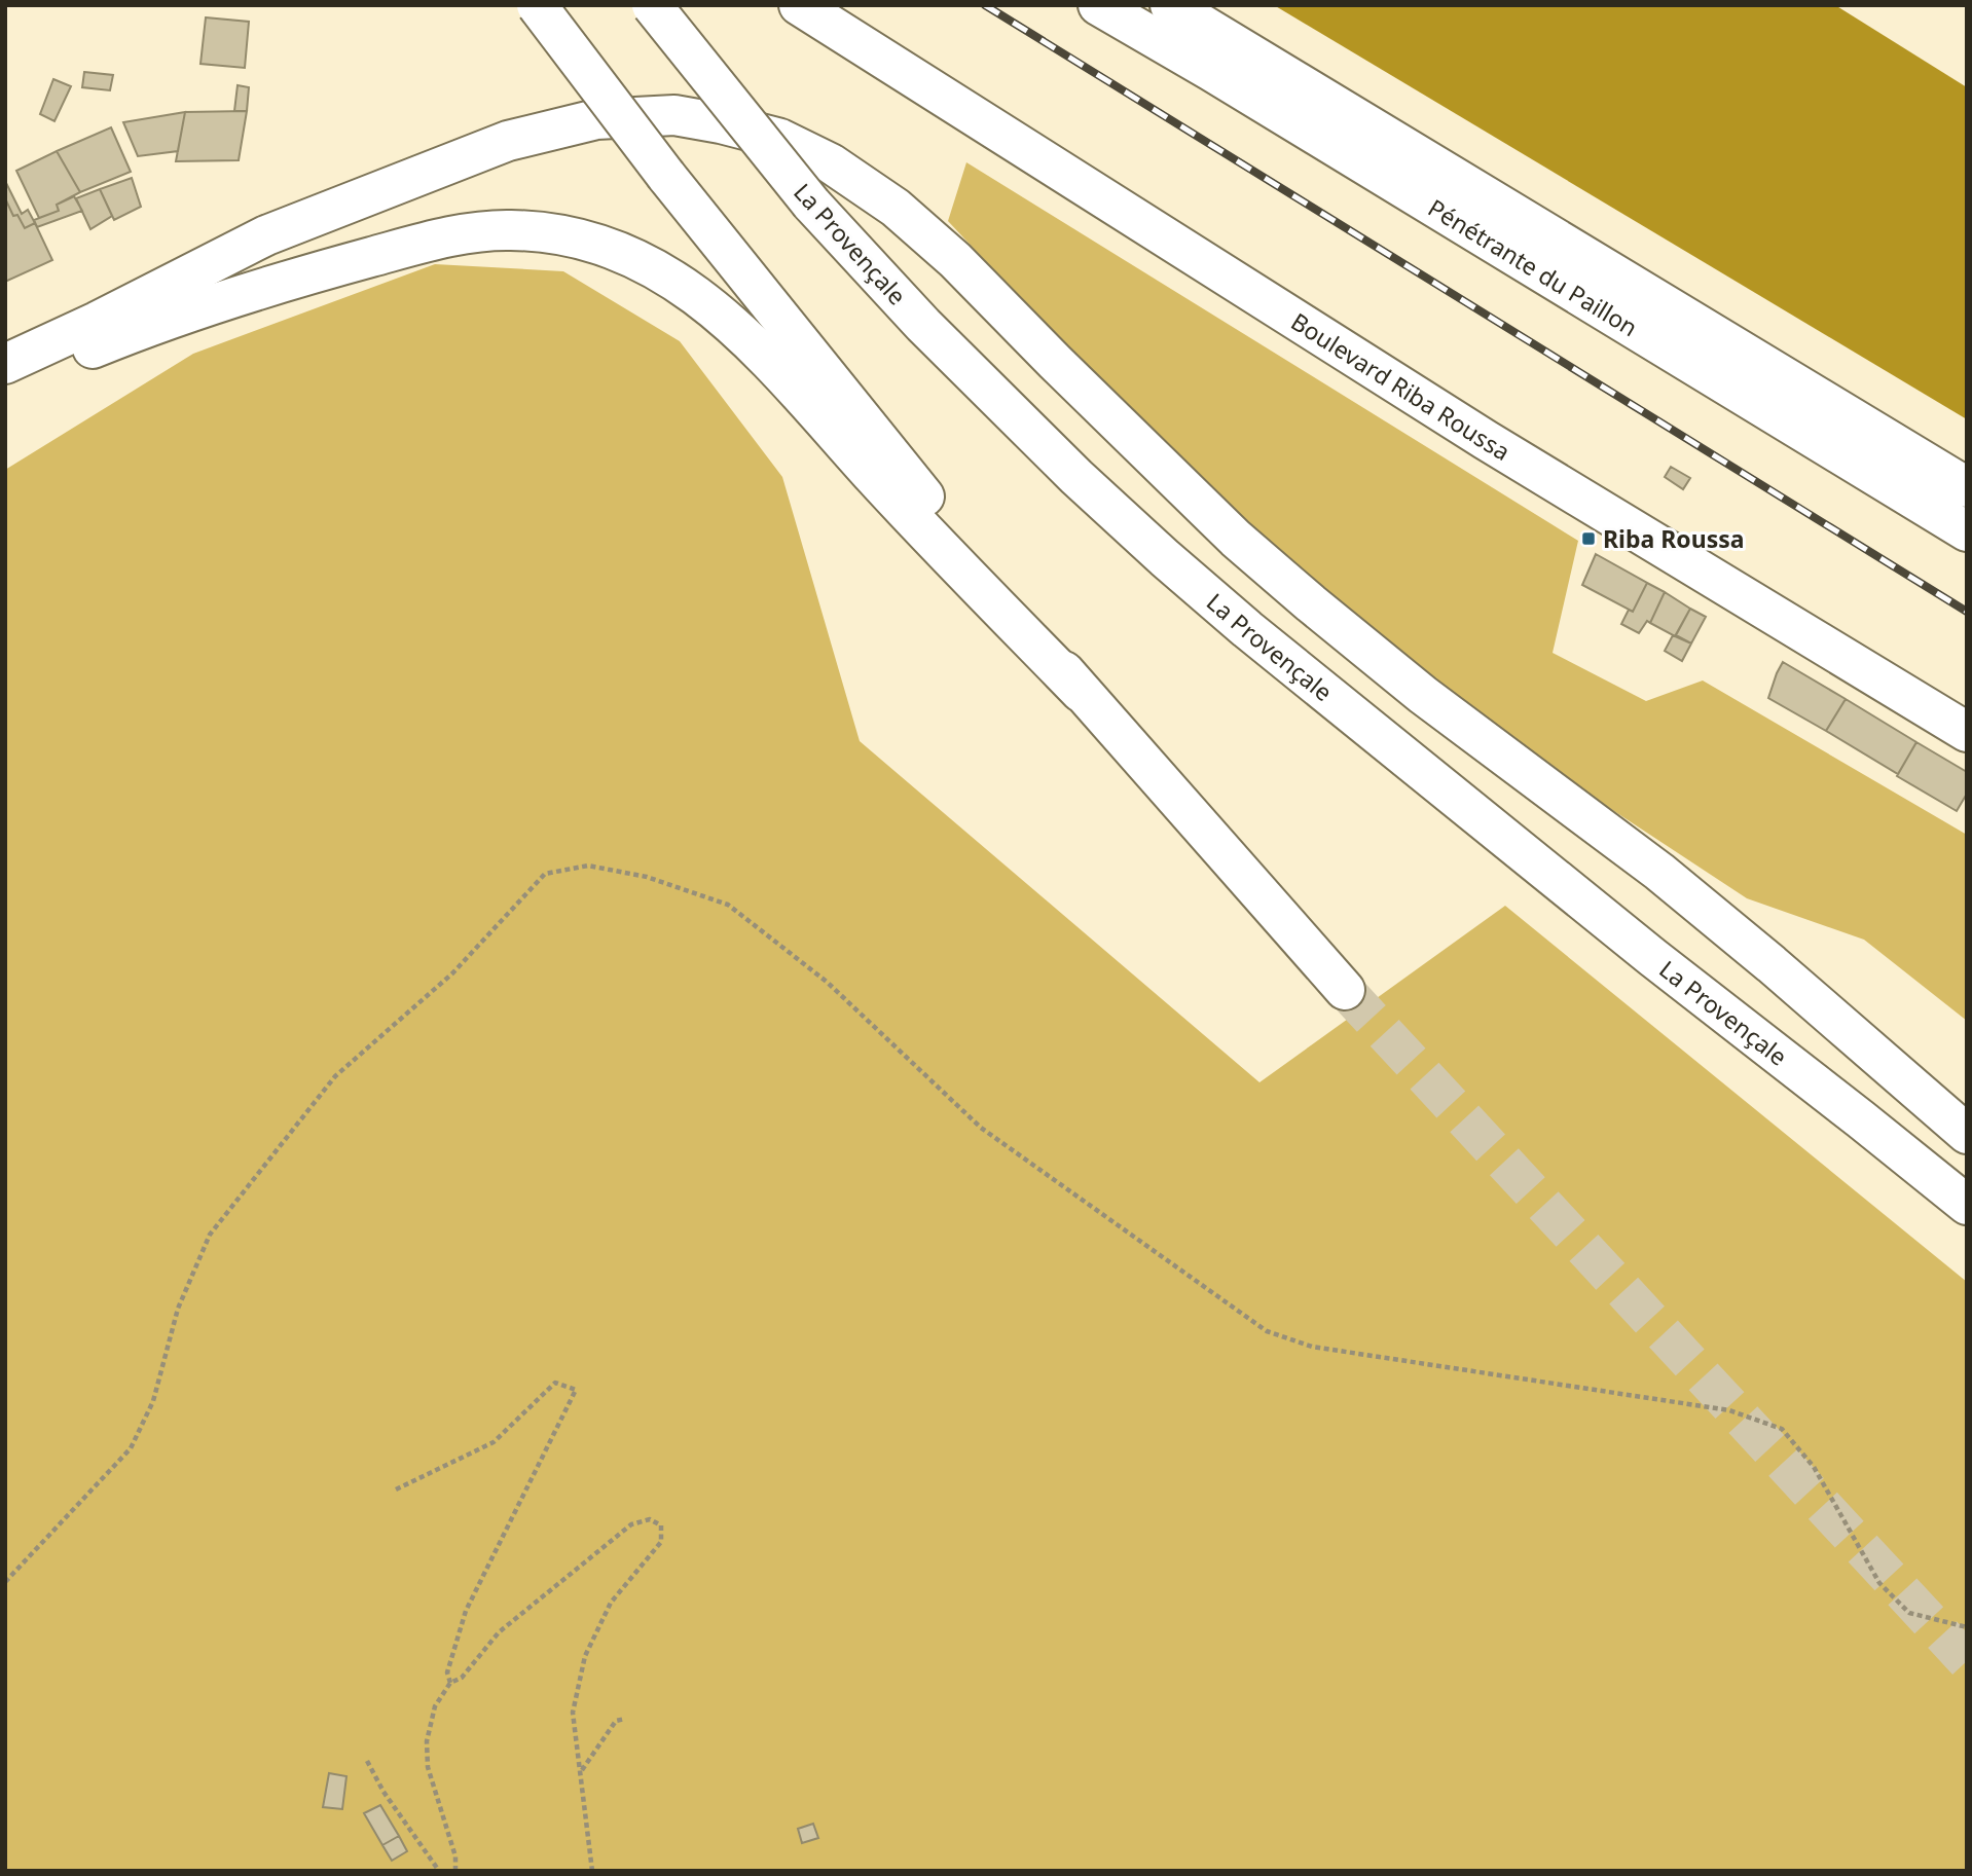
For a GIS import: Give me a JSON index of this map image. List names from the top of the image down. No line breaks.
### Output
{"streets":{"main road":["La Provençale","Pénétrante du Paillon","Boulevard Riba Roussa"]},"places":{"transit":["Riba Roussa"]}}
